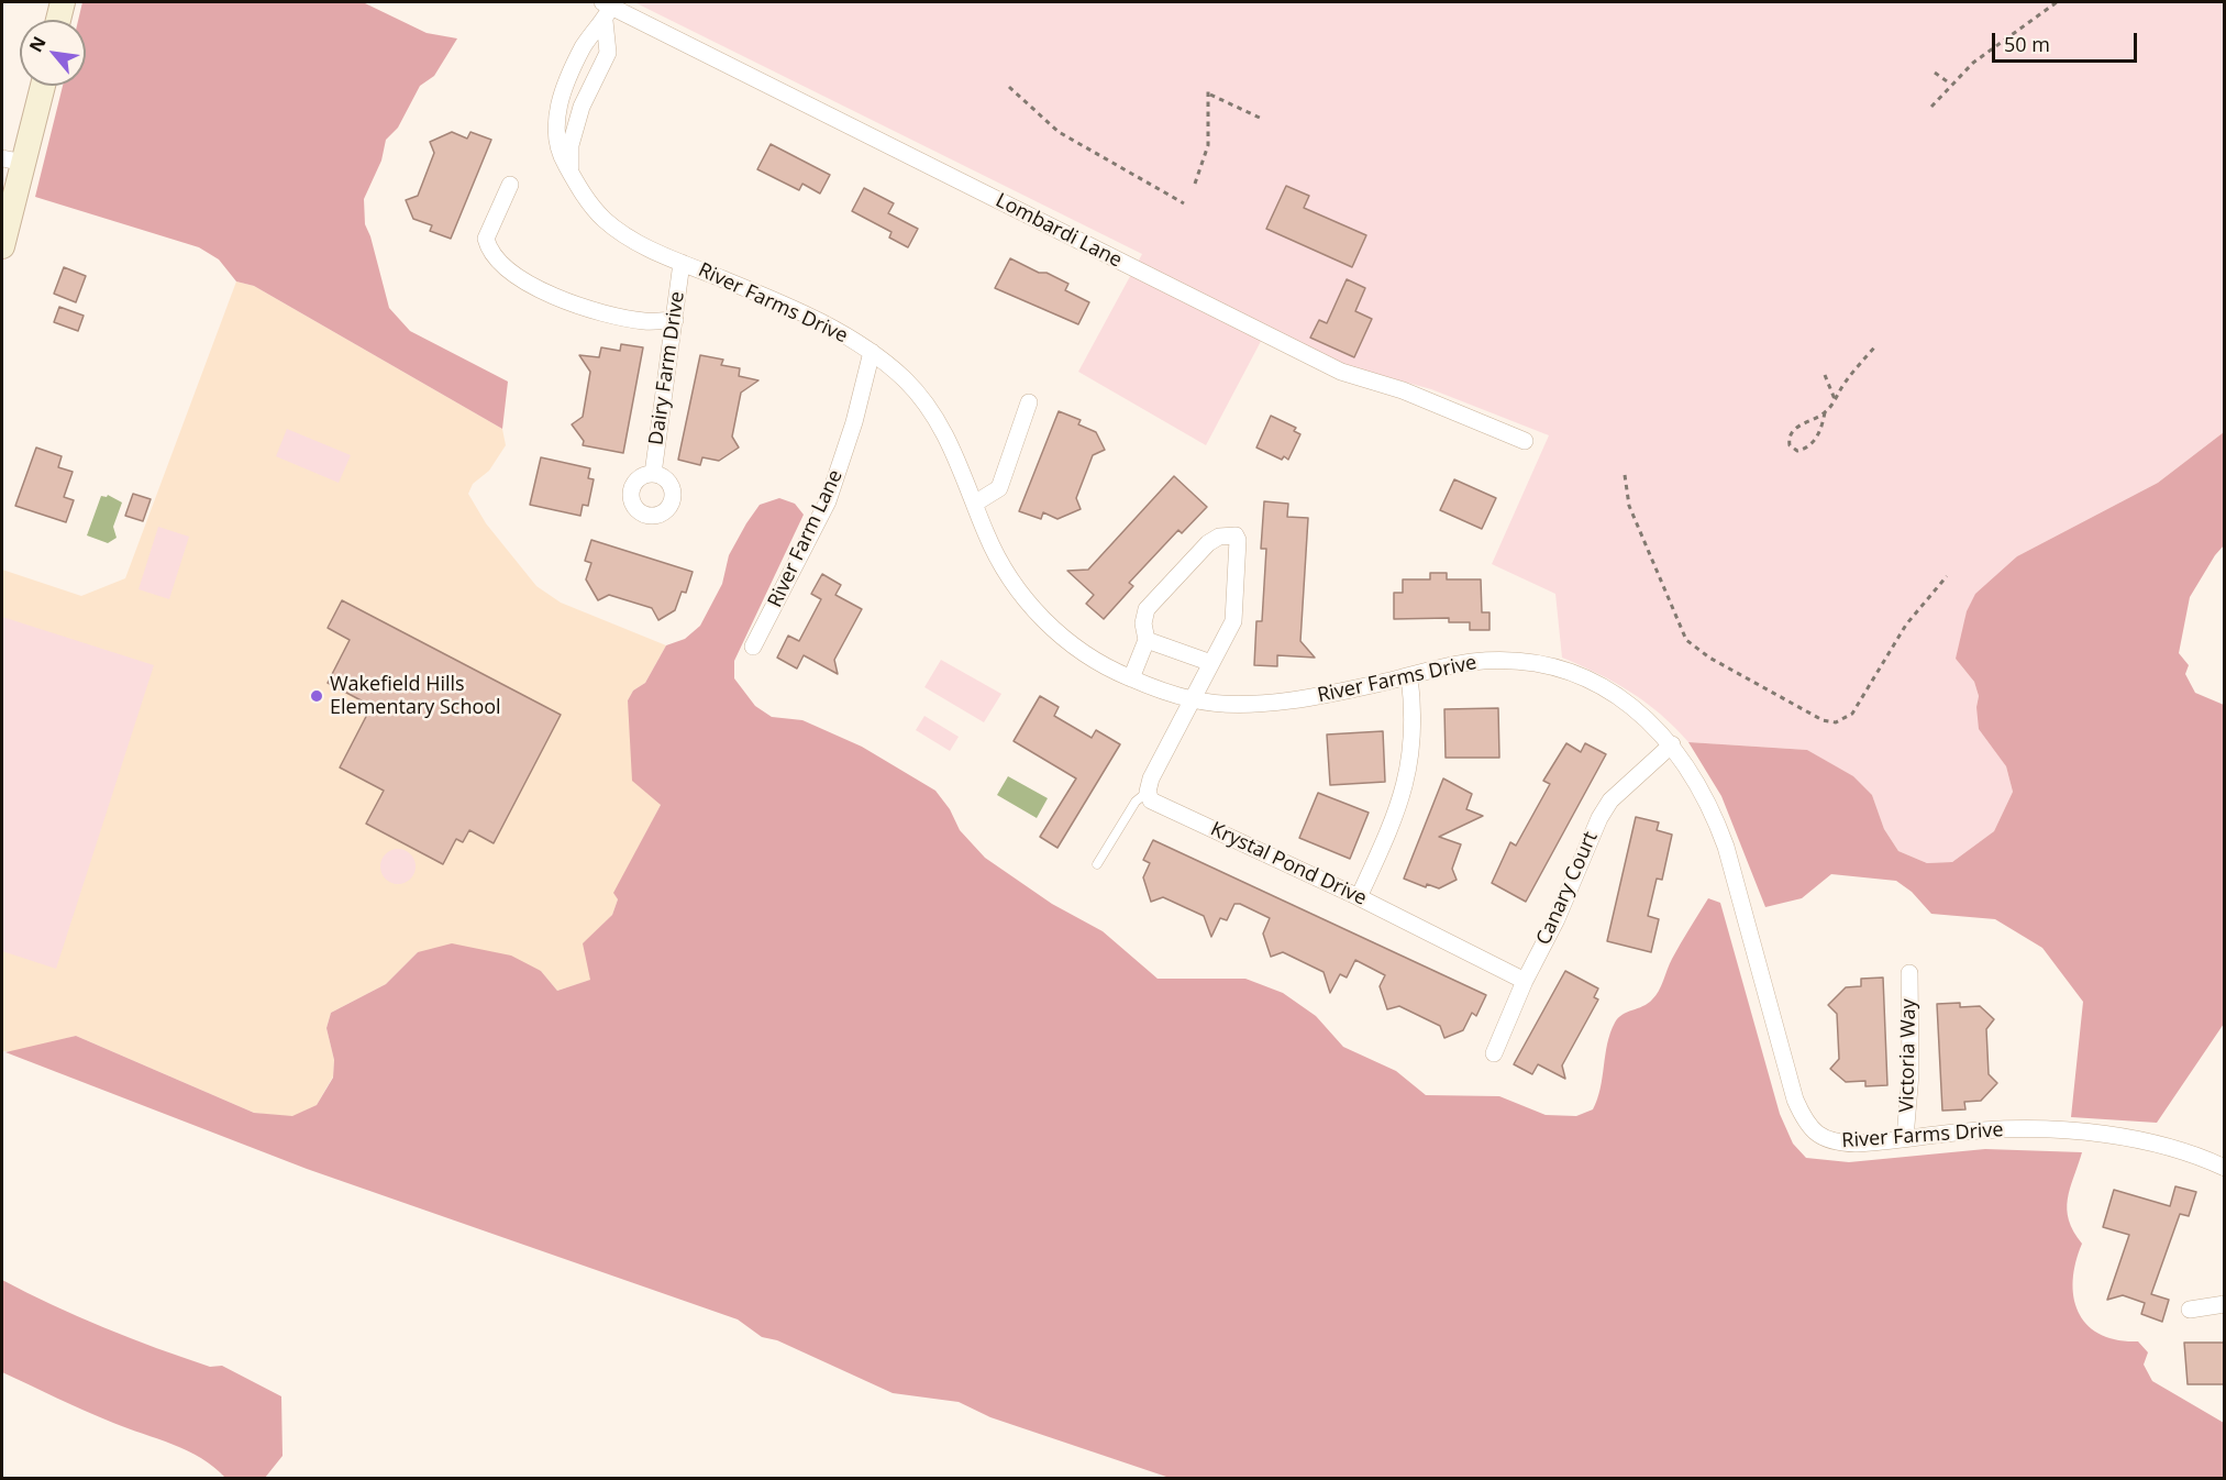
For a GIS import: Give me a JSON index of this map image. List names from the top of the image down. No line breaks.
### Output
{"streets":{"street":["Lombardi Lane","River Farms Drive","Dairy Farm Drive","River Farm Lane","Krystal Pond Drive","Canary Court","Victoria Way"]},"crossings":[["Lombardi Lane","River Farms Drive"],["River Farms Drive","Dairy Farm Drive"],["River Farms Drive","River Farm Lane"],["River Farms Drive","Canary Court"],["River Farms Drive","Victoria Way"],["Krystal Pond Drive","Canary Court"]],"places":["Wakefield Hills Elementary School"],"scale_bar":"50 m","north":"top left"}
